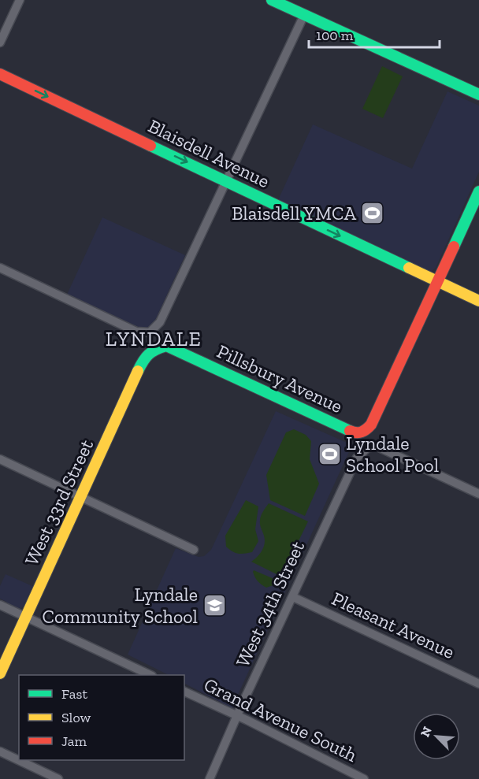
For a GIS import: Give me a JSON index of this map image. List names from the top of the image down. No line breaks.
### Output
{"streets":{"street":["Blaisdell Avenue","Pillsbury Avenue","West 33rd Street","West 34th Street","Pleasant Avenue","Grand Avenue South"]},"crossings":[["Blaisdell Avenue","Pillsbury Avenue"],["Pillsbury Avenue","West 33rd Street"],["West 34th Street","Pleasant Avenue"],["West 34th Street","Grand Avenue South"]],"one_way":["Blaisdell Avenue"],"districts":["LYNDALE"],"places":{"sports":["Blaisdell YMCA","Lyndale School Pool"],"school or university":["Lyndale Community School"]},"legend":["Fast","Slow","Jam"],"scale_bar":"100 m","north":"top left"}
